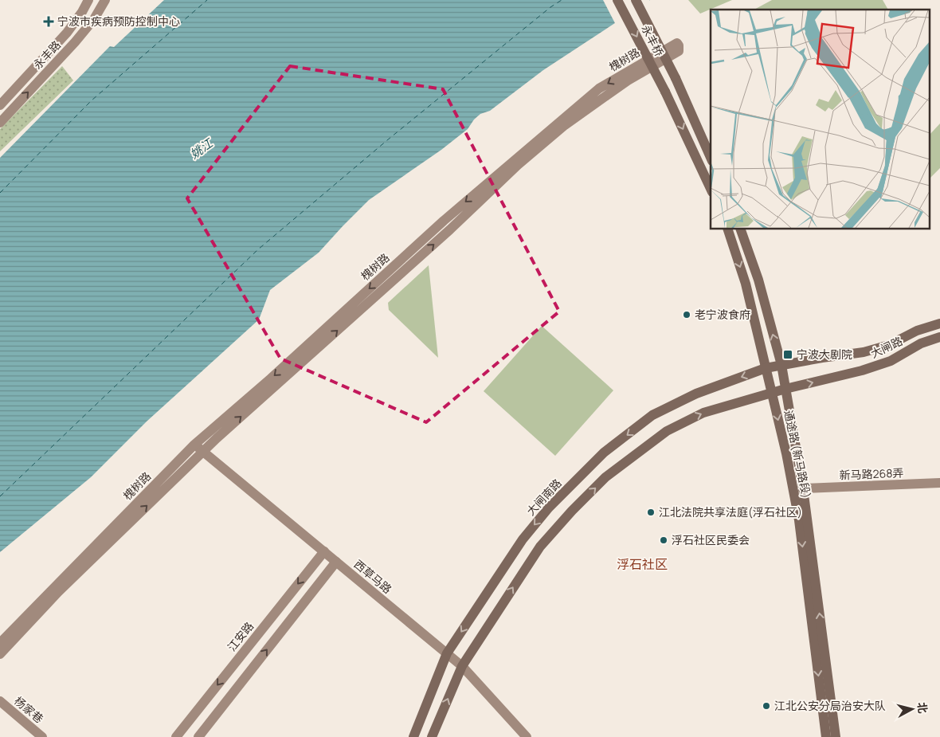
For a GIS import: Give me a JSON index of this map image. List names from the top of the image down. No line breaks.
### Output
{"streets":{"main road":["永丰桥","永丰路","槐树路","大闸路","通途路 (新马路段)","新马路268弄","大闸南路","西草马路","江安路","杨家巷"]},"crossings":[["槐树路","西草马路"],["大闸路","通途路 (新马路段)"],["大闸路","大闸南路"],["通途路 (新马路段)","新马路268弄"],["通途路 (新马路段)","大闸南路"],["大闸南路","西草马路"],["西草马路","江安路"]],"districts":["浮石社区"],"water":["姚江"],"places":{"health":["宁波市疾病预防控制中心"],"other":["老宁波食府","江北法院共享法庭(浮石社区)","浮石社区民委会","江北公安分局治安大队"],"transit":["宁波大剧院"]},"north":"right"}
